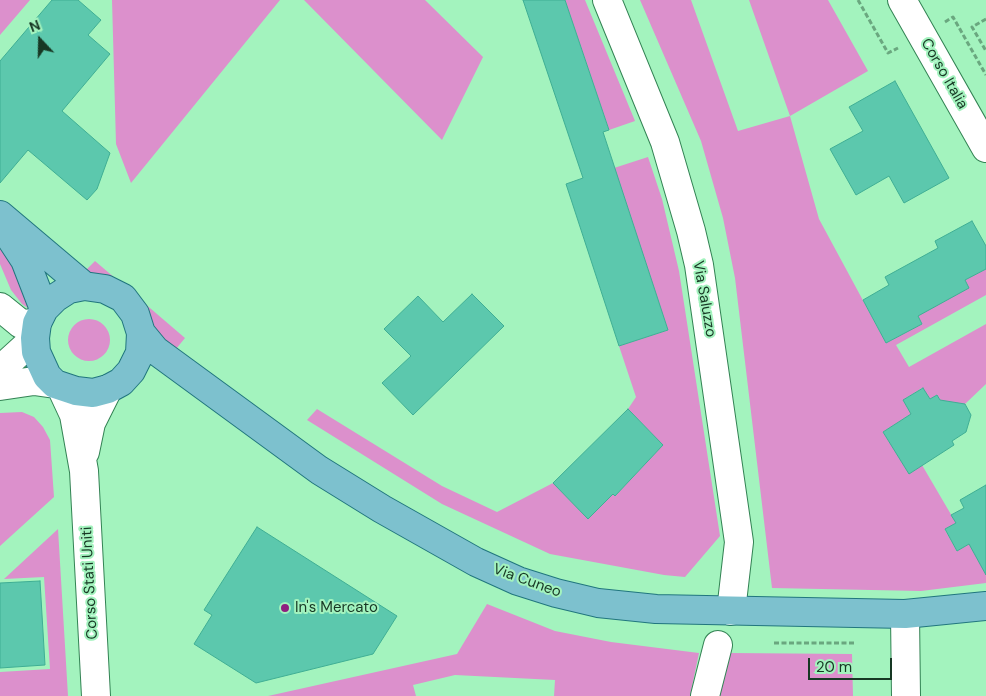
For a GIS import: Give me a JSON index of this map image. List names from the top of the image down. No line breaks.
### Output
{"streets":{"main road":["Via Cuneo"],"street":["Corso Italia","Via Saluzzo","Corso Stati Uniti"]},"crossings":[["Via Saluzzo","Via Cuneo"],["Via Cuneo","Corso Stati Uniti"]],"places":["In's Mercato"],"scale_bar":"20 m","north":"top"}
